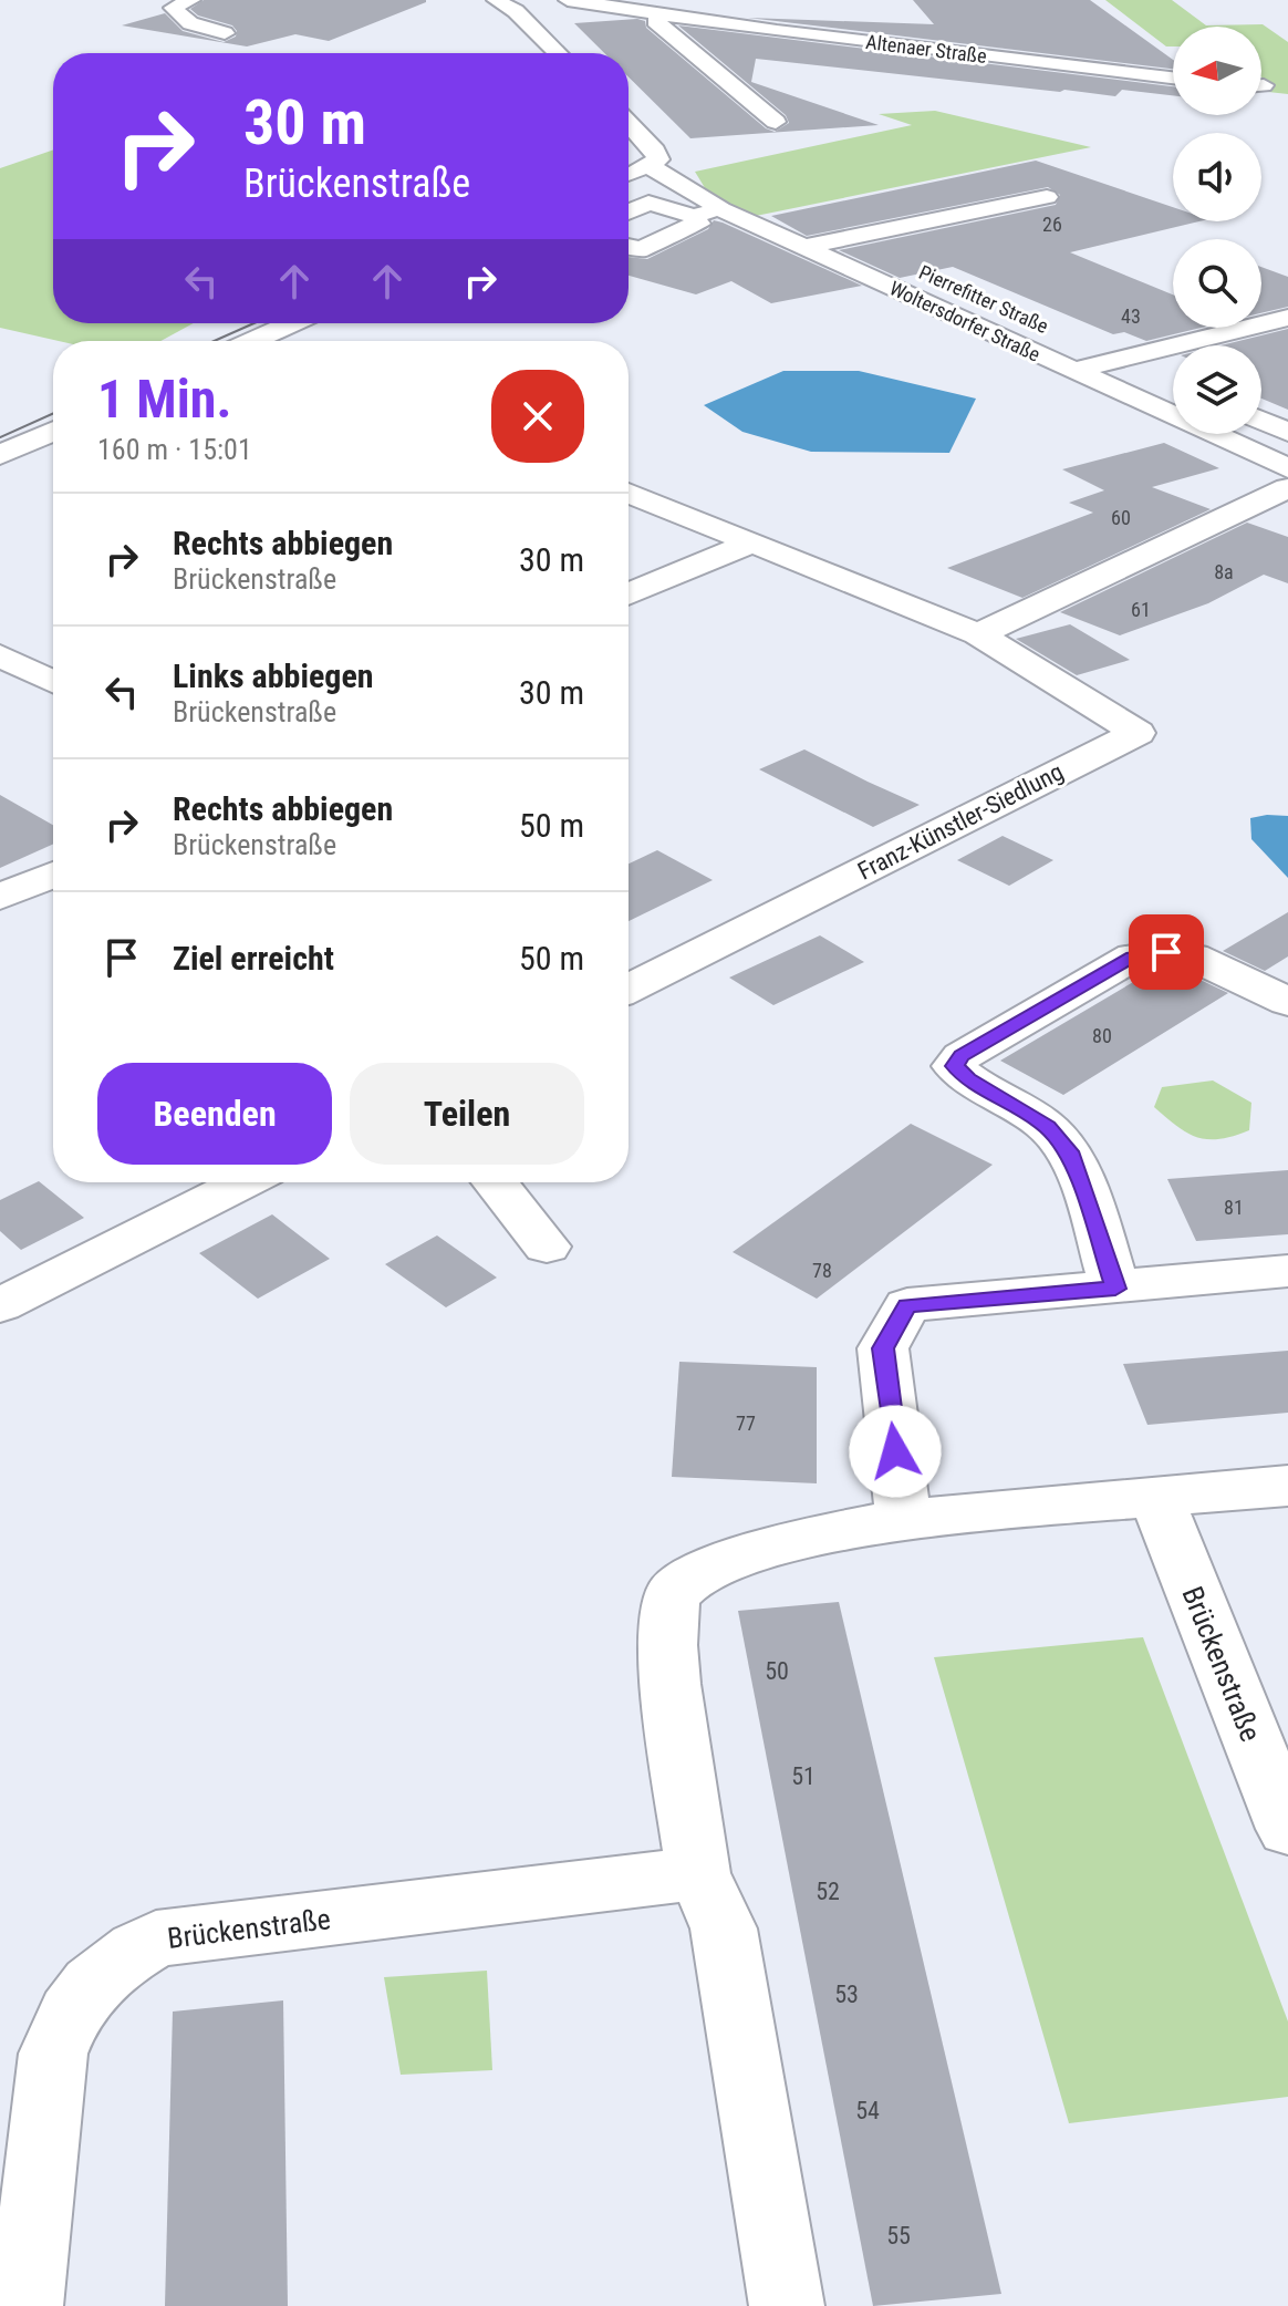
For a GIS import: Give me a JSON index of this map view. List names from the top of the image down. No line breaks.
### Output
{"streets":{"street":["Altenaer Straße","Woltersdorfer Straße","Franz-Künstler-Siedlung","Brückenstraße"]},"house_numbers":["26","43","60","8a","61","80","81","78","77","50","51","52","53","54","55"],"north":"left","page":{"turn":["30 m","Brückenstraße"],"heading":["1 Min.","160 m · 15:01"],"list":[{"name":"Rechts abbiegen","note":"Brückenstraße","value":"30 m"},{"name":"Links abbiegen","note":"Brückenstraße","value":"30 m"},{"name":"Rechts abbiegen","note":"Brückenstraße","value":"50 m"},{"name":"Ziel erreicht","value":"50 m"}],"buttons":["Beenden","Teilen"]}}
